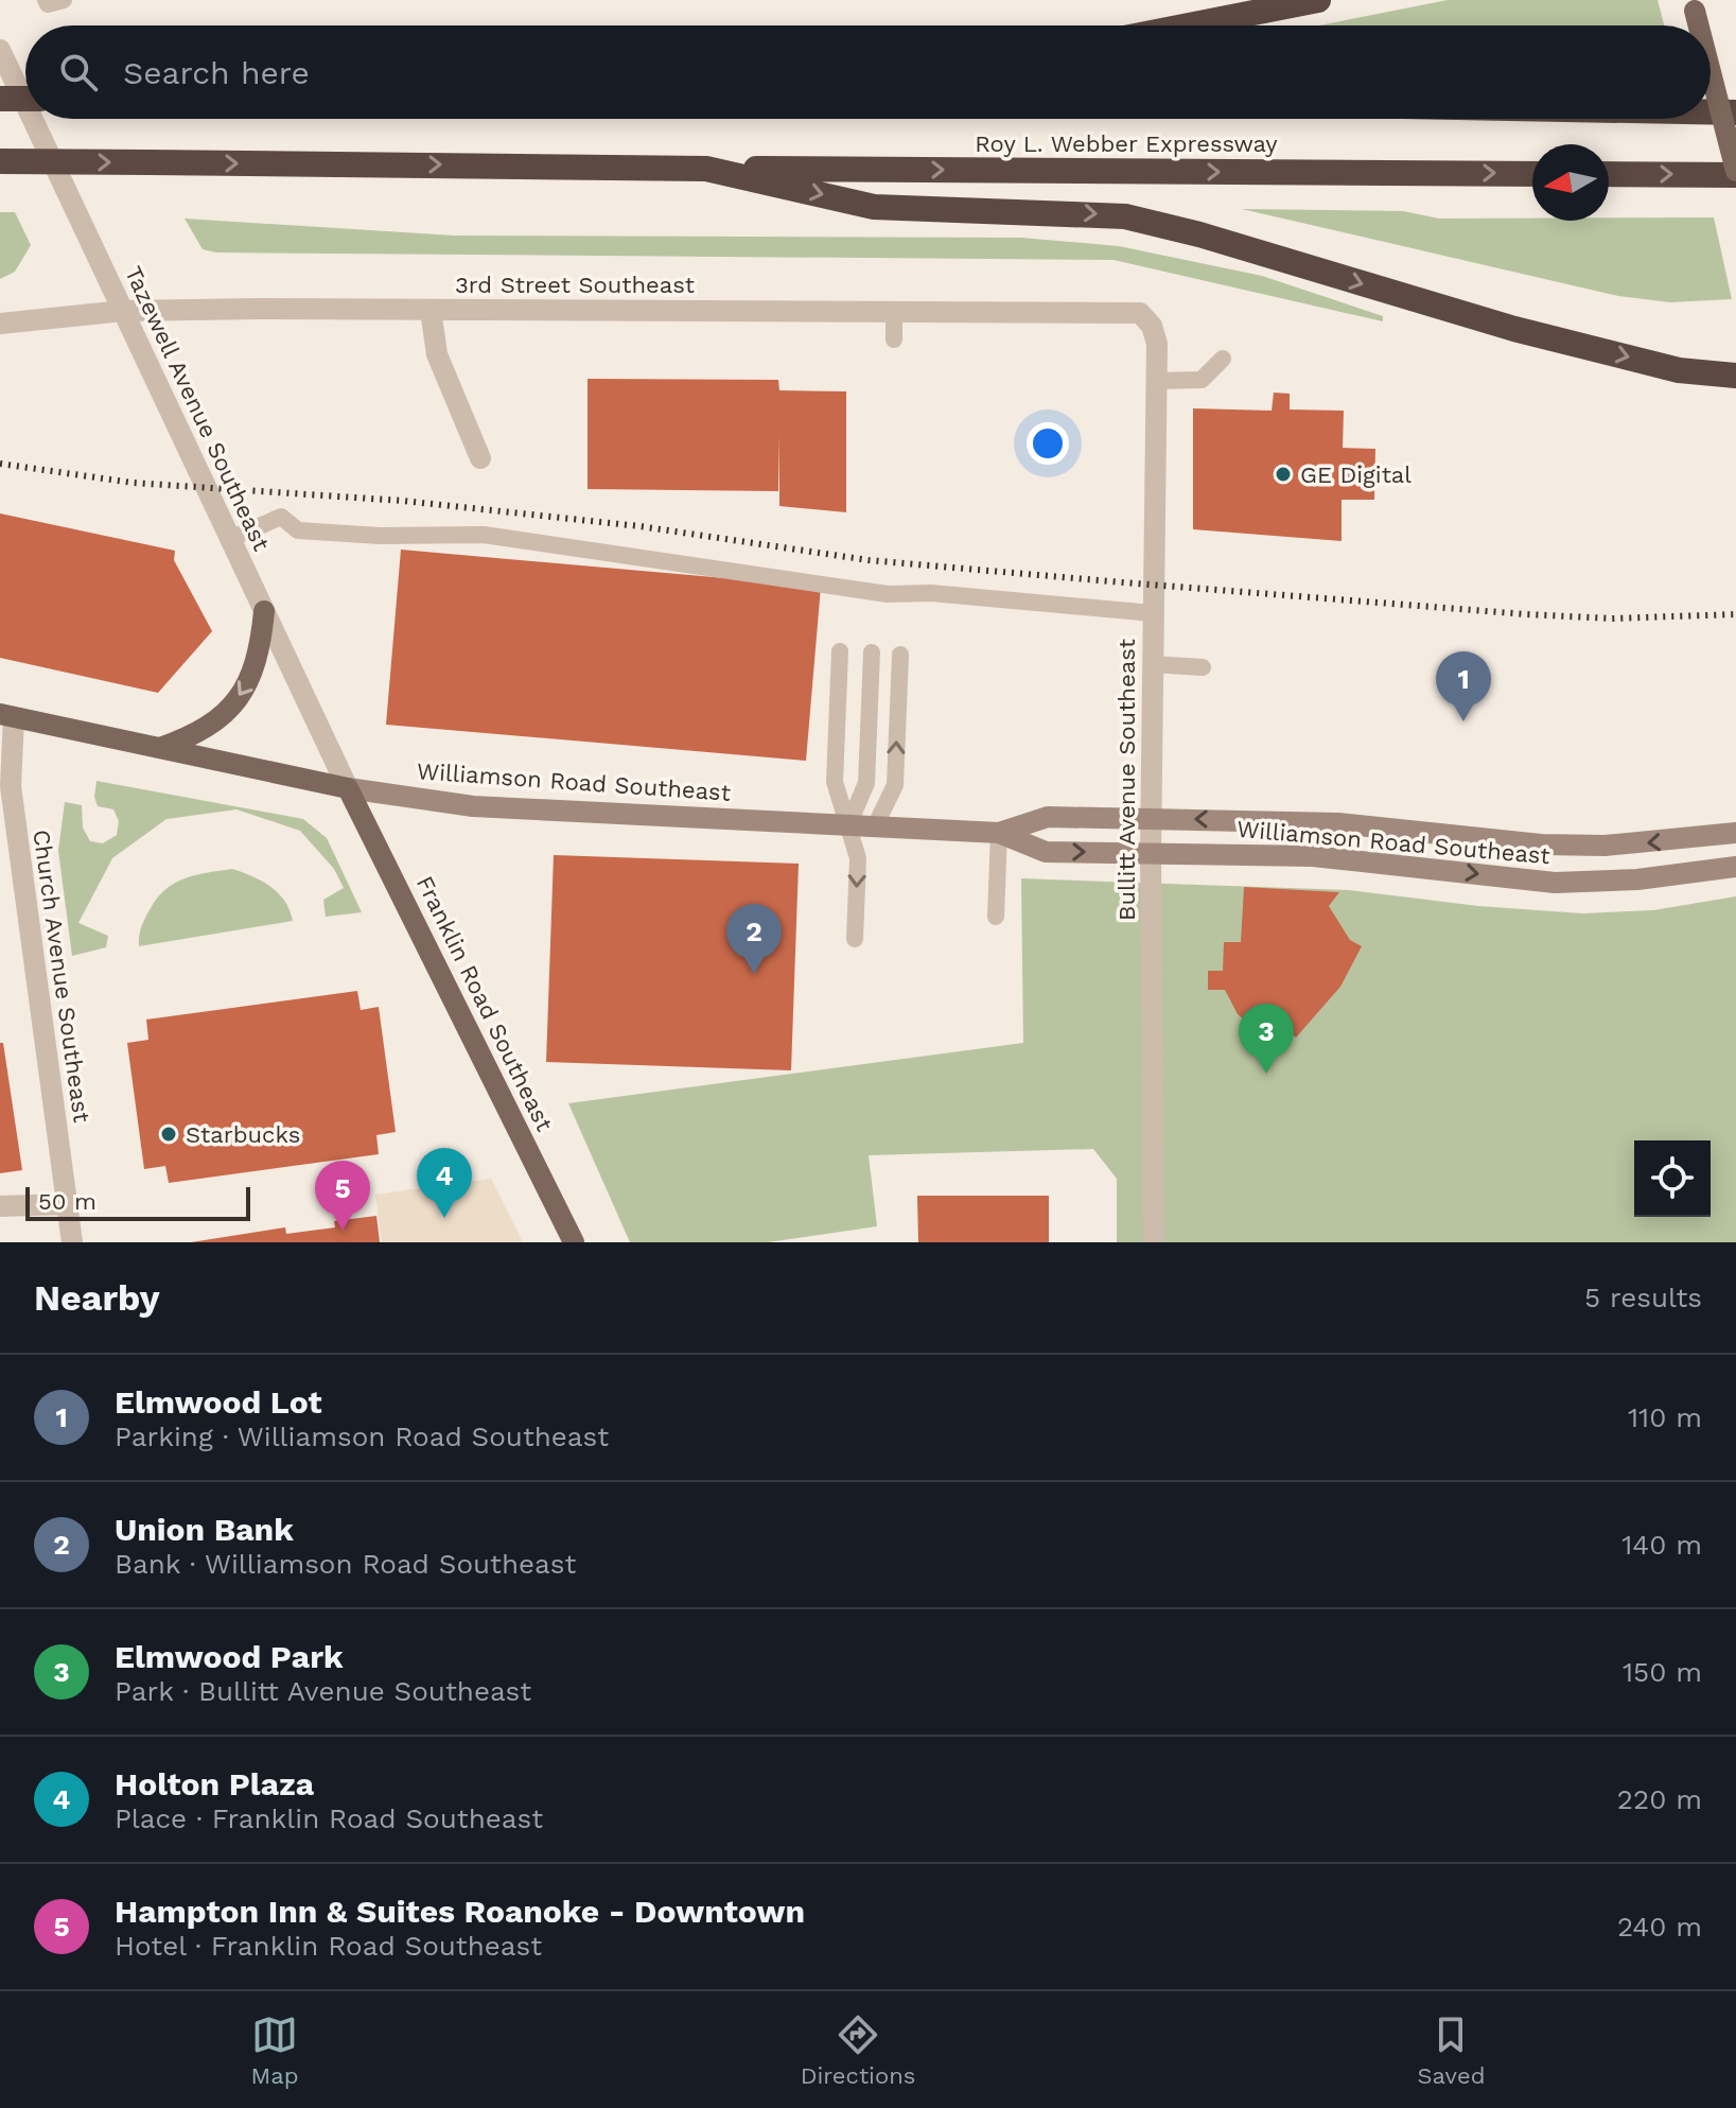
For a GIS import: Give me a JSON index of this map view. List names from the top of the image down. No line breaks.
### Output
{"streets":{"highway":["Roy L. Webber Expressway"],"main road":["Williamson Road Southeast","Franklin Road Southeast"],"street":["3rd Street Southeast","Tazewell Avenue Southeast","Bullitt Avenue Southeast","Church Avenue Southeast"]},"crossings":[["3rd Street Southeast","Tazewell Avenue Southeast"],["3rd Street Southeast","Bullitt Avenue Southeast"],["Tazewell Avenue Southeast","Williamson Road Southeast"],["Tazewell Avenue Southeast","Franklin Road Southeast"],["Bullitt Avenue Southeast","Williamson Road Southeast"],["Williamson Road Southeast","Church Avenue Southeast"],["Williamson Road Southeast","Franklin Road Southeast"]],"places":["GE Digital","Starbucks"],"scale_bar":"50 m","north":"left","page":{"search":"Search here","pins":["1","2","3","4","5"],"scale":"50 m","heading":["Nearby","5 results"],"list":[{"mark":"1","name":"Elmwood Lot","note":"Parking · Williamson Road Southeast","value":"110 m"},{"mark":"2","name":"Union Bank","note":"Bank · Williamson Road Southeast","value":"140 m"},{"mark":"3","name":"Elmwood Park","note":"Park · Bullitt Avenue Southeast","value":"150 m"},{"mark":"4","name":"Holton Plaza","note":"Place · Franklin Road Southeast","value":"220 m"},{"mark":"5","name":"Hampton Inn & Suites Roanoke - Downtown","note":"Hotel · Franklin Road Southeast","value":"240 m"}],"nav":["Map","Directions","Saved"]}}
